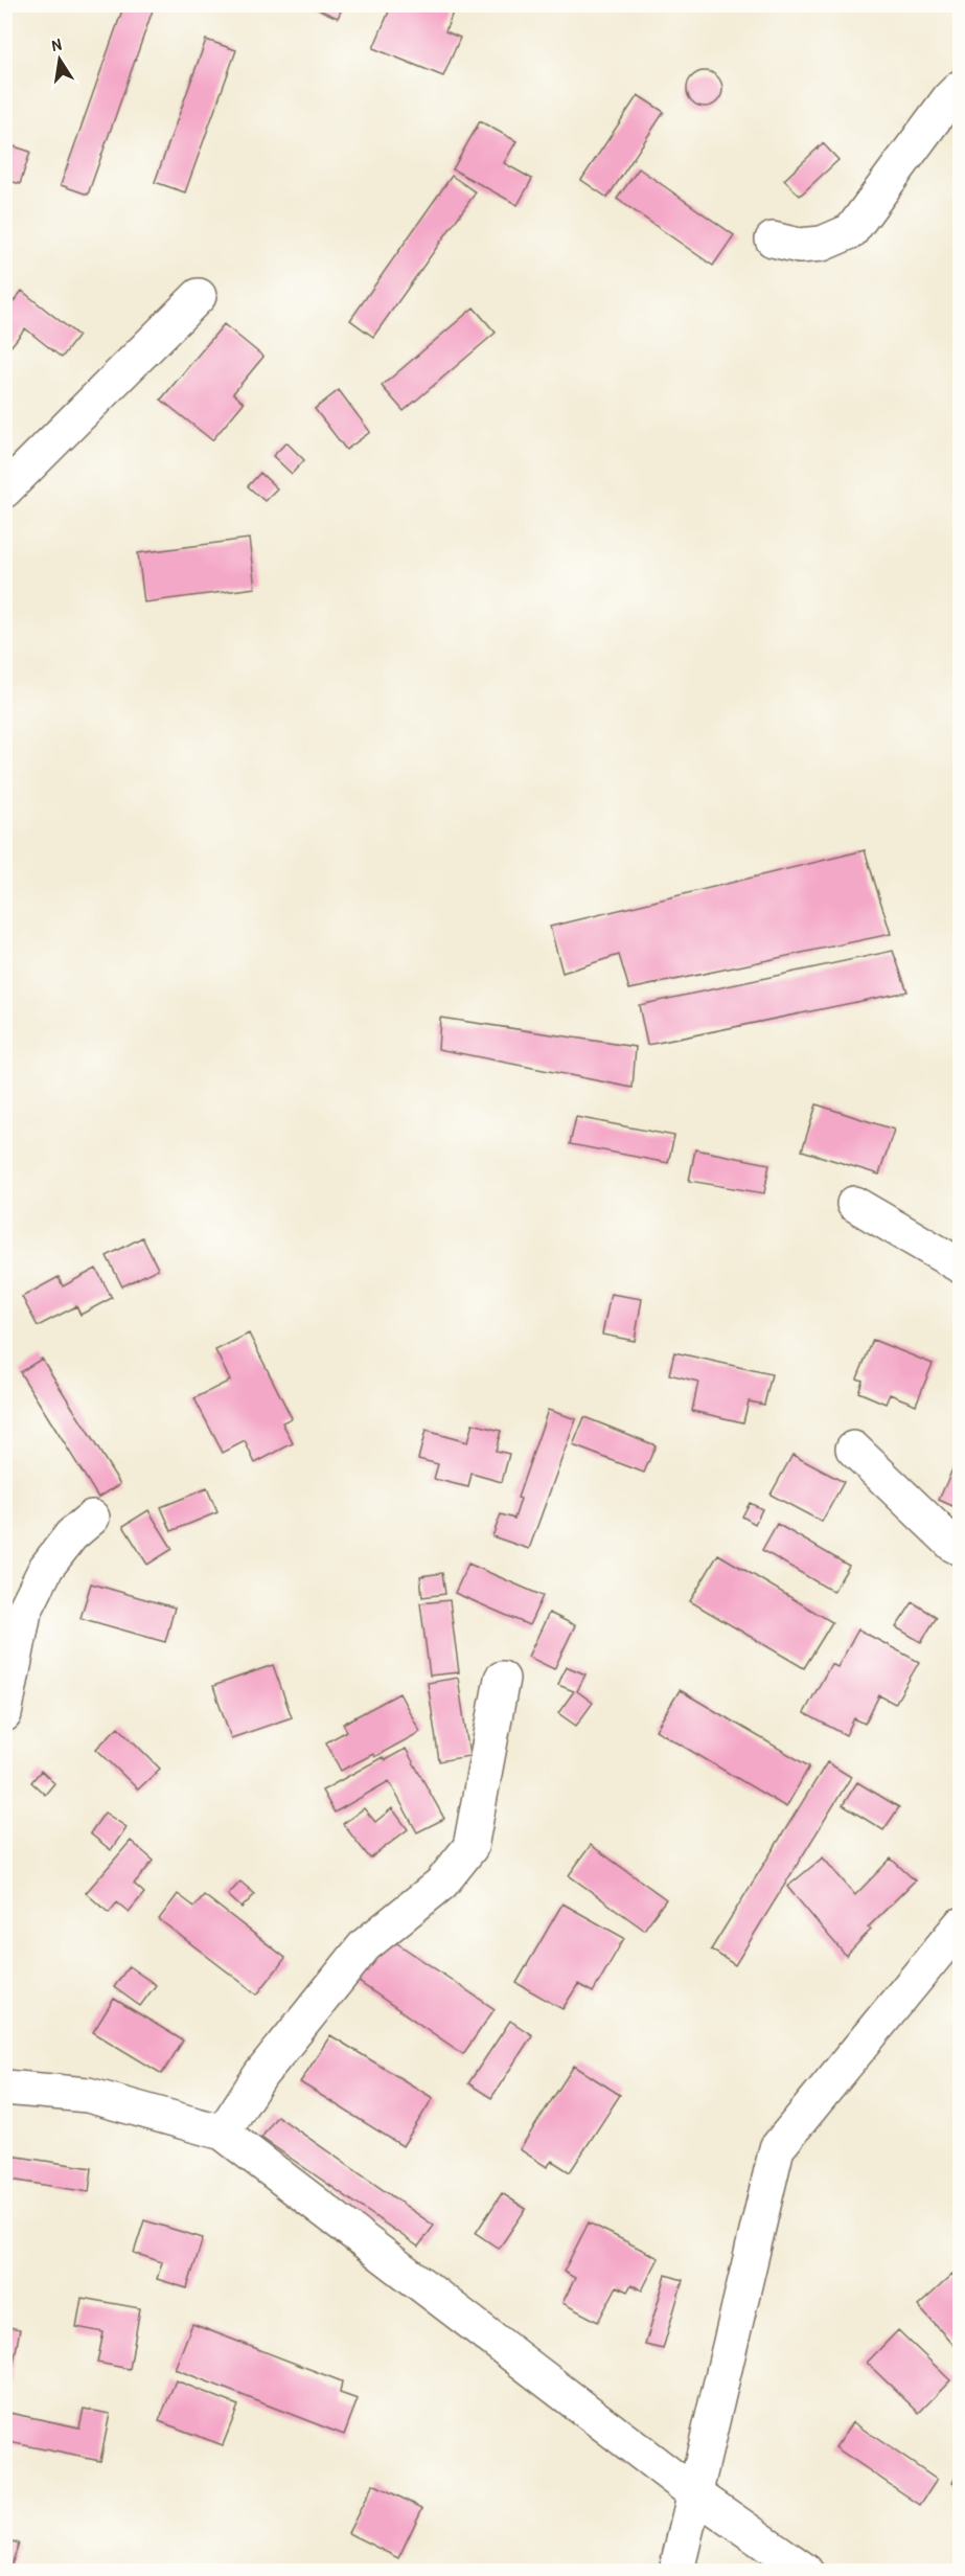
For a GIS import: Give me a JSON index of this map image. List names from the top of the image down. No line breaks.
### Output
{"north":"top"}
